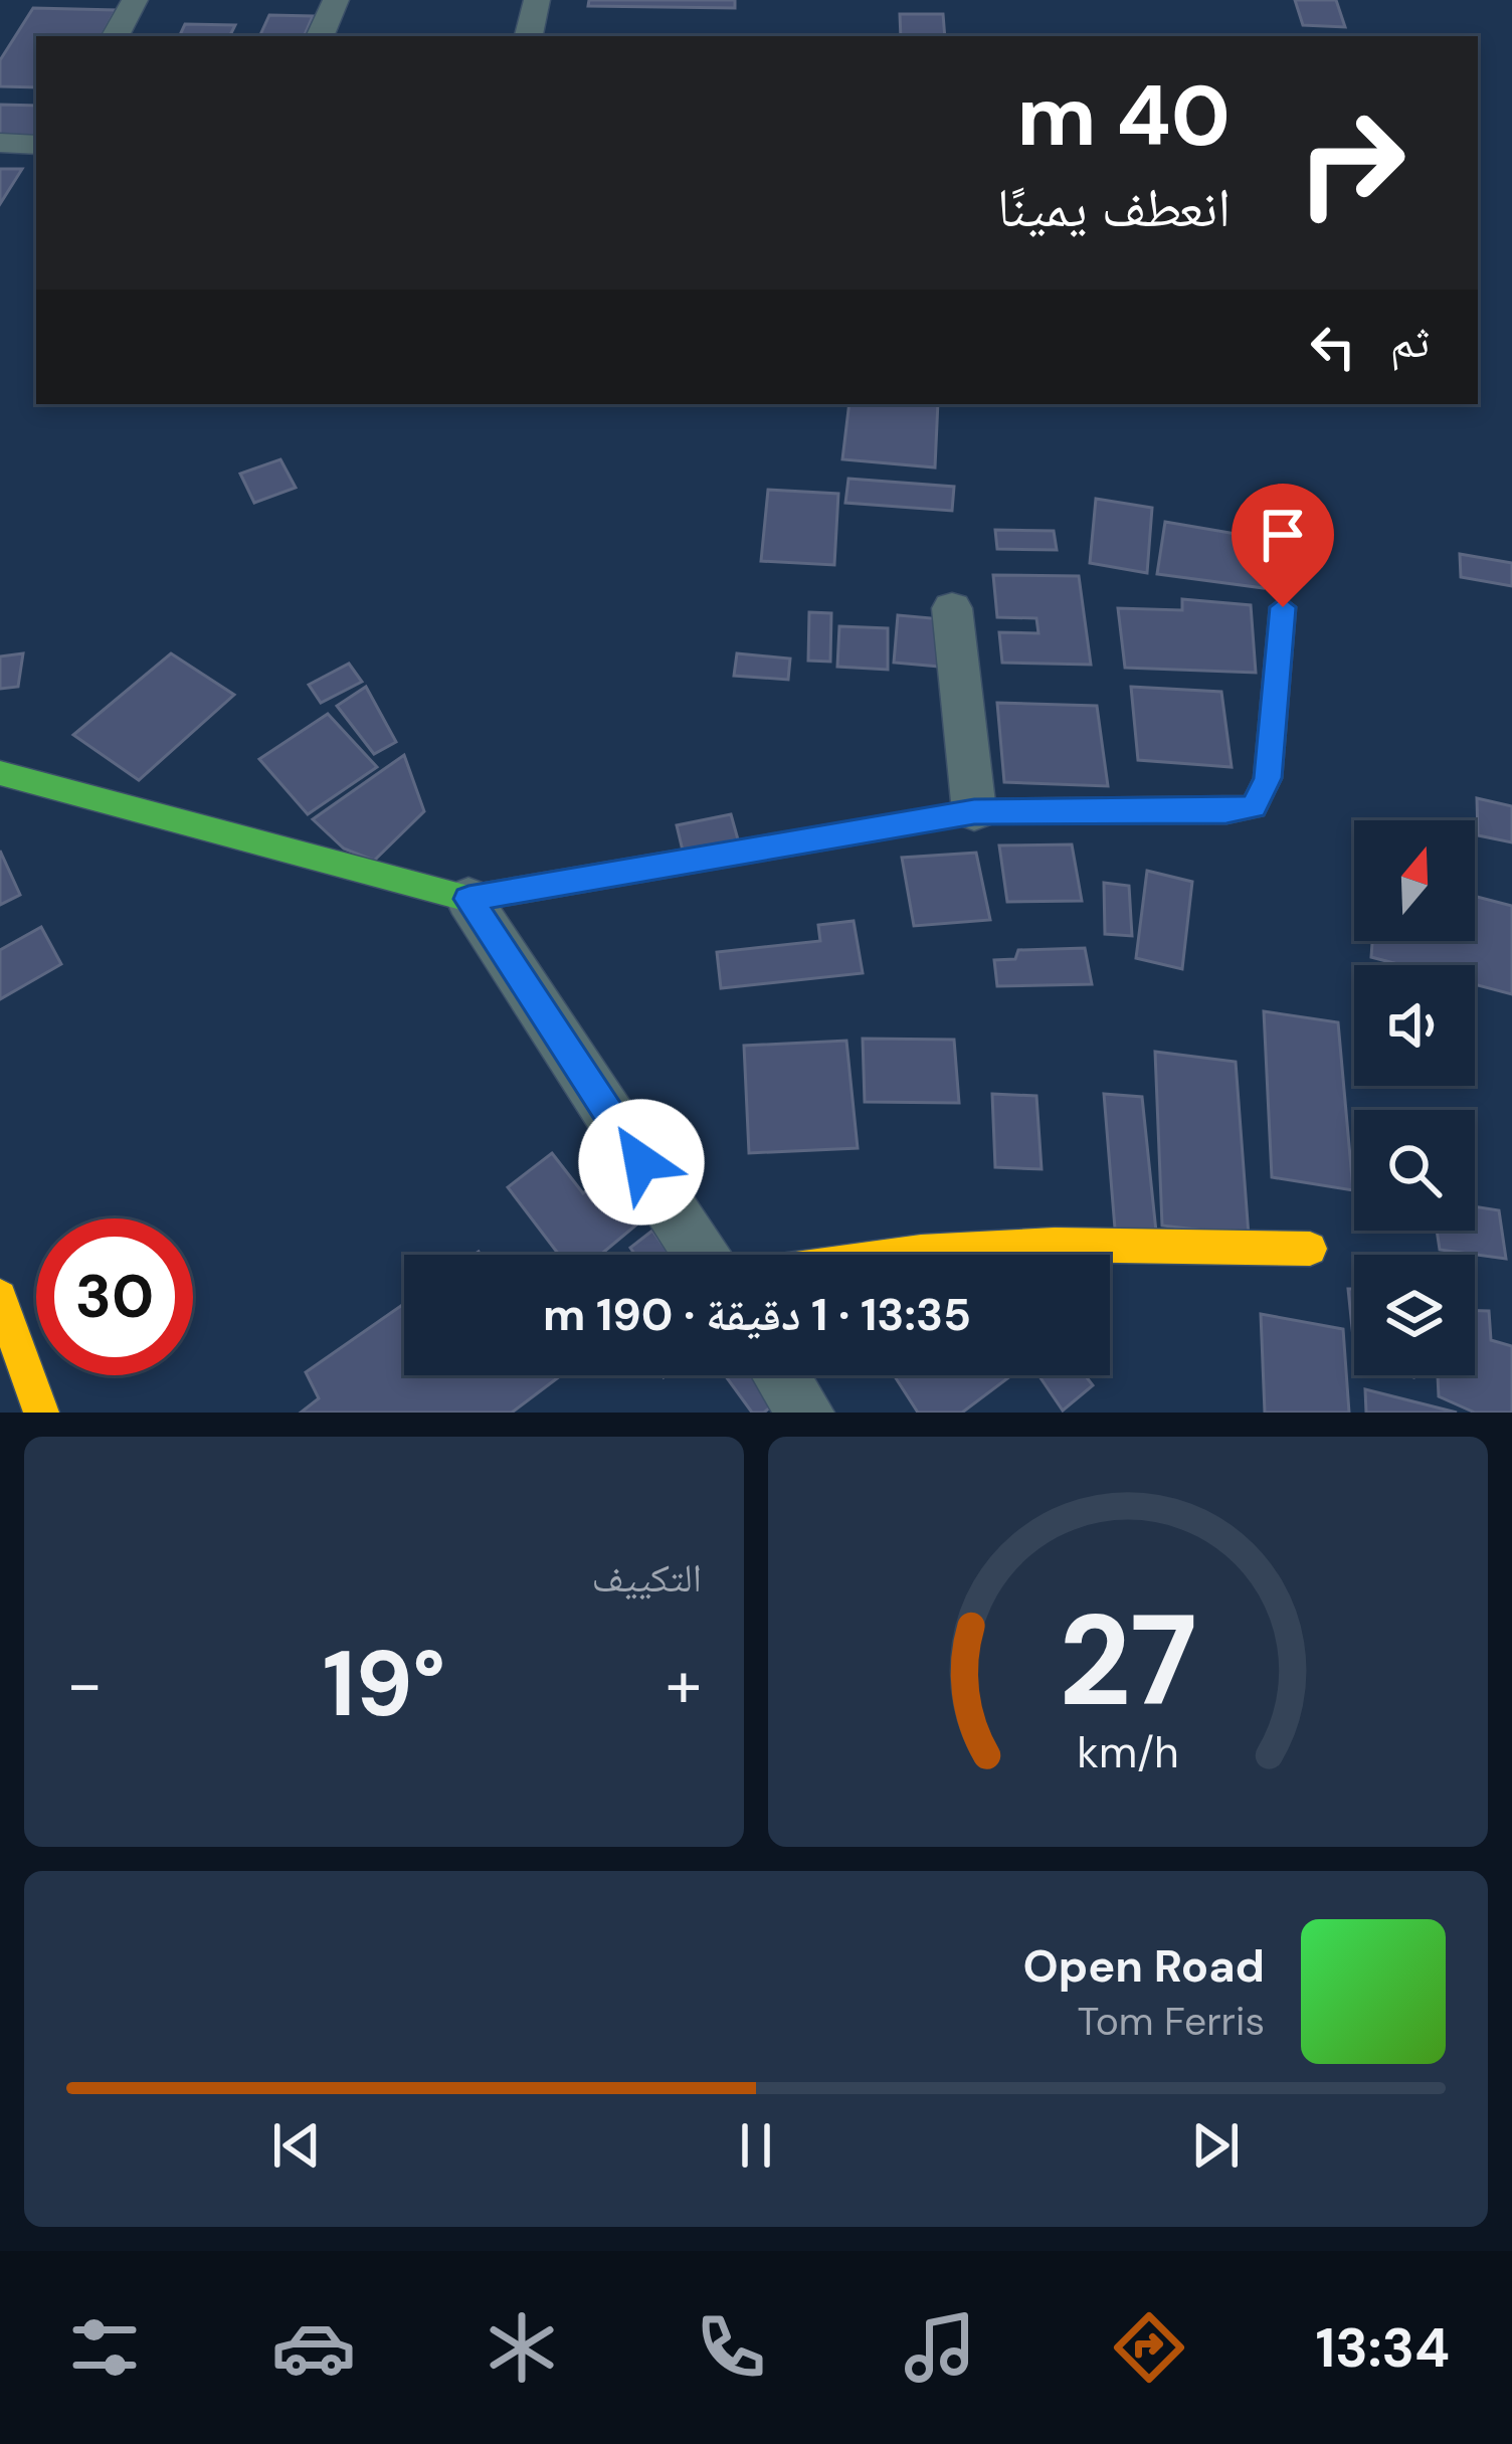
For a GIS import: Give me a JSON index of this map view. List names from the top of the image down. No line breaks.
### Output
{"north":"top","page":{"turn":["40 m","انعطف يمينًا"],"then":"ثم","limit":"30","trip":"13:35 · 1 دقيقة · 190 m","tile":"التكييف","heat":["−","19°","+"],"song":["Open Road","Tom Ferris"],"tabs":"13:34","gauge":["27","km/h"]}}
